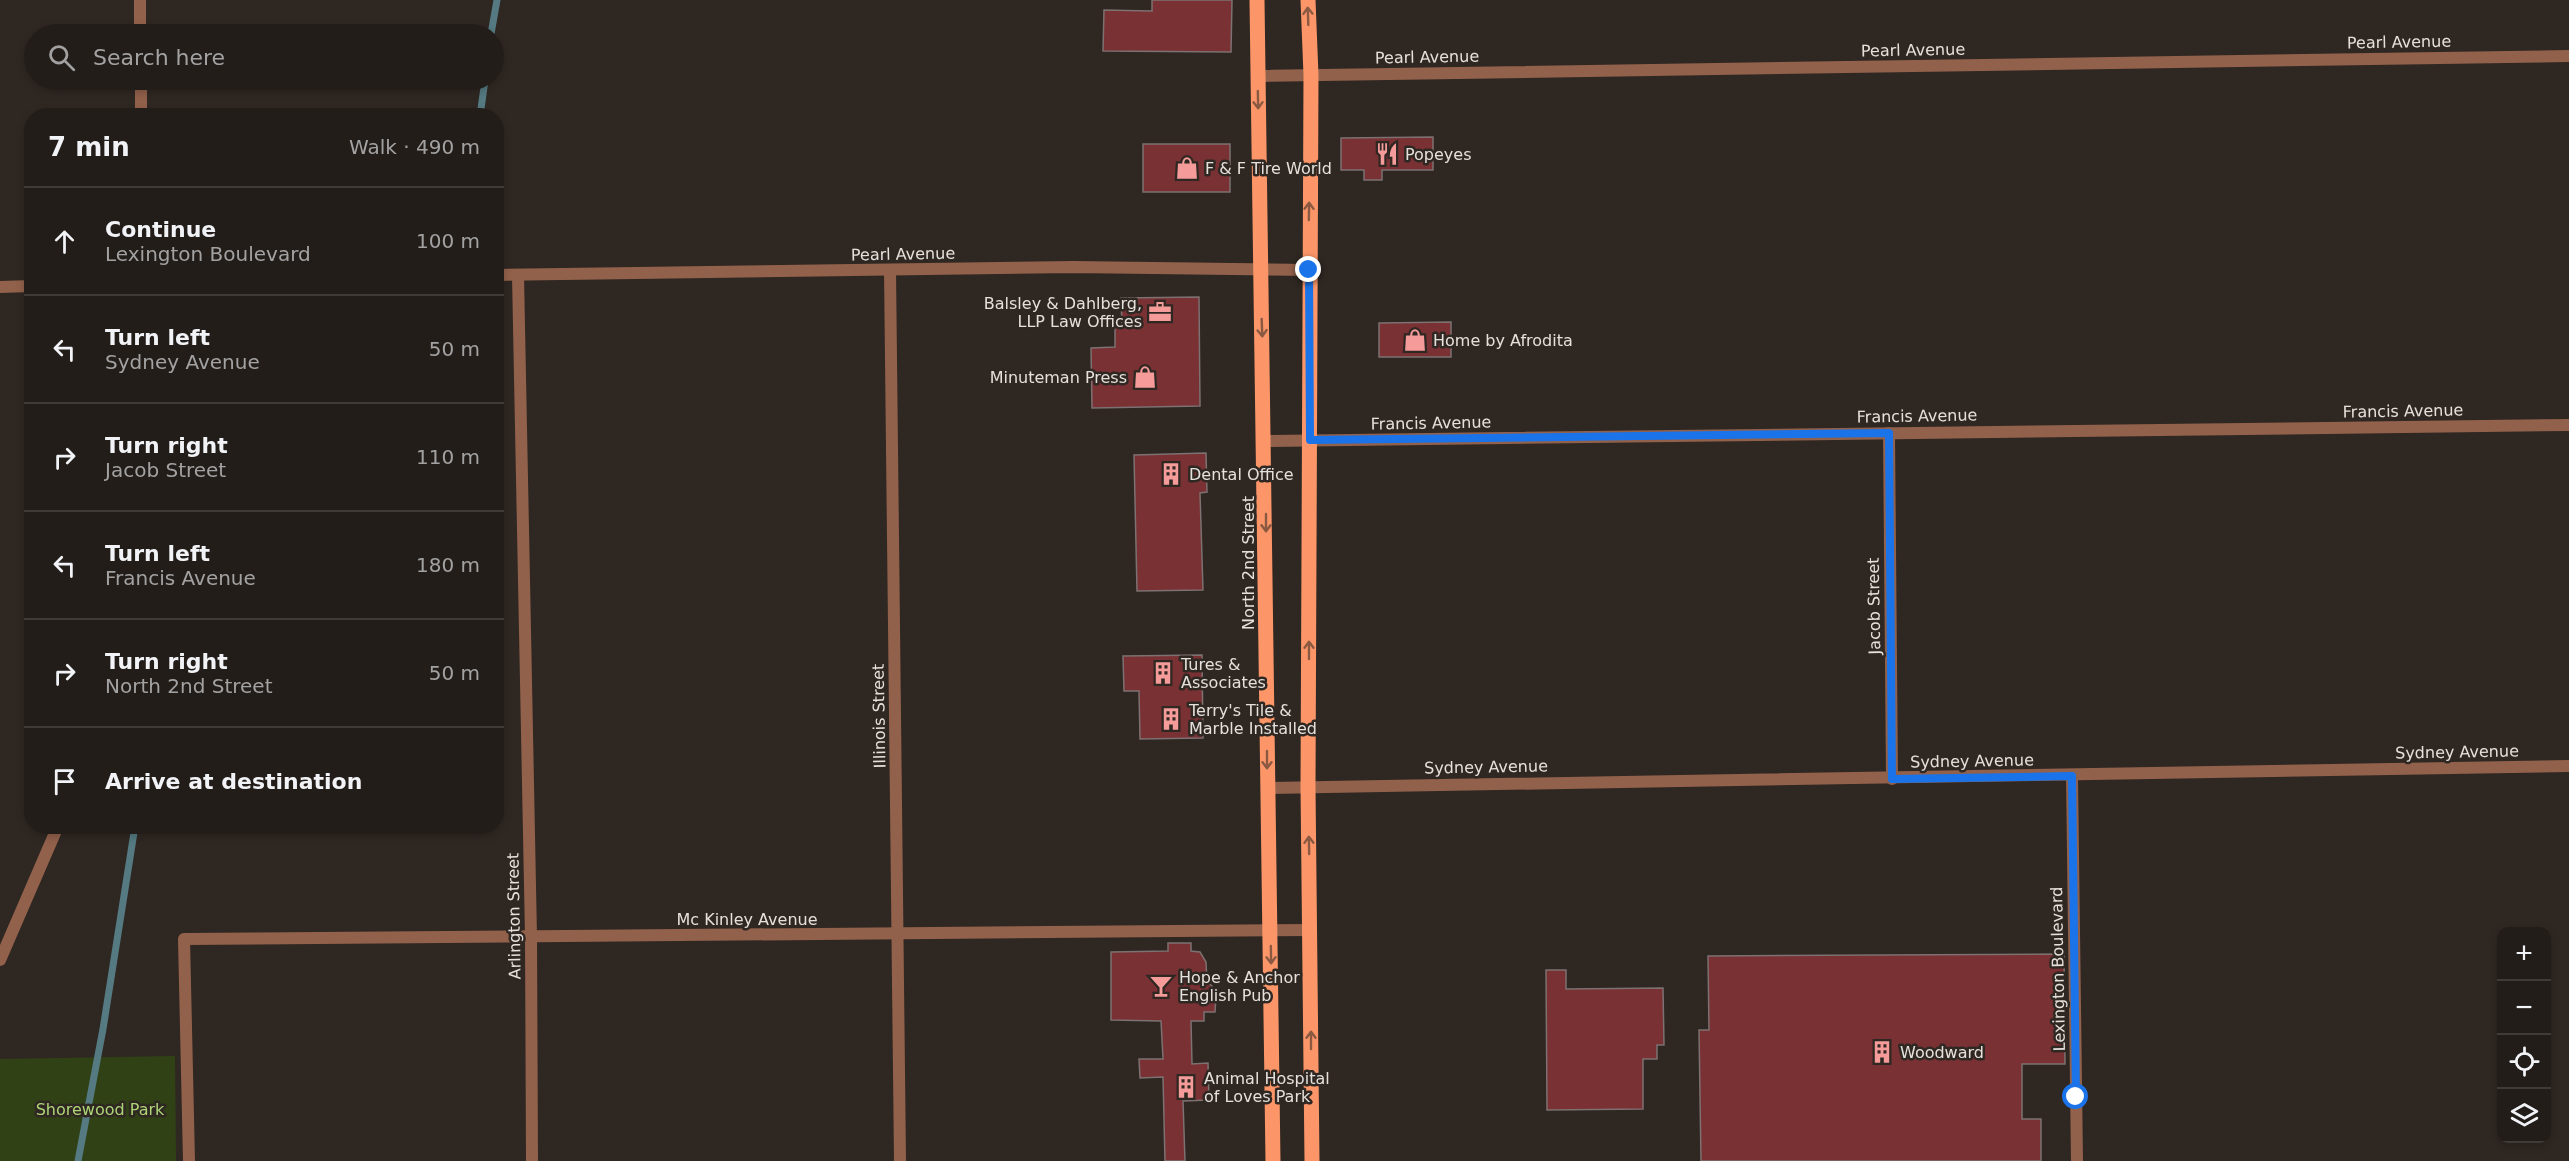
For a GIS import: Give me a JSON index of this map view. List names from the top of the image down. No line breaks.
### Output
{"streets":{"main road":["North 2nd Street"],"street":["Pearl Avenue","Francis Avenue","Jacob Street","Illinois Street","Sydney Avenue","Arlington Street","Mc Kinley Avenue","Lexington Boulevard"]},"crossings":[["Pearl Avenue","North 2nd Street"],["Pearl Avenue","Illinois Street"],["Pearl Avenue","Arlington Street"],["Francis Avenue","North 2nd Street"],["Francis Avenue","Jacob Street"],["North 2nd Street","Sydney Avenue"],["North 2nd Street","Mc Kinley Avenue"],["Jacob Street","Sydney Avenue"],["Illinois Street","Mc Kinley Avenue"],["Sydney Avenue","Lexington Boulevard"],["Arlington Street","Mc Kinley Avenue"]],"parks":["Shorewood Park"],"places":{"restaurant":["Popeyes"],"shop":["F & F Tire World","Home by Afrodita","Minuteman Press"],"office":["Balsley & Dahlberg, LLP Law Offices"],"building":["Dental Office","Tures & Associates","Terry's Tile & Marble Installed","Woodward","Animal Hospital of Loves Park"],"bar":["Hope & Anchor English Pub"]},"page":{"search":"Search here","heading":["7 min","Walk · 490 m"],"list":[["Continue","Lexington Boulevard","100 m"],["Turn left","Sydney Avenue","50 m"],["Turn right","Jacob Street","110 m"],["Turn left","Francis Avenue","180 m"],["Turn right","North 2nd Street","50 m"],"Arrive at destination"],"map_buttons":["+","−"]}}
